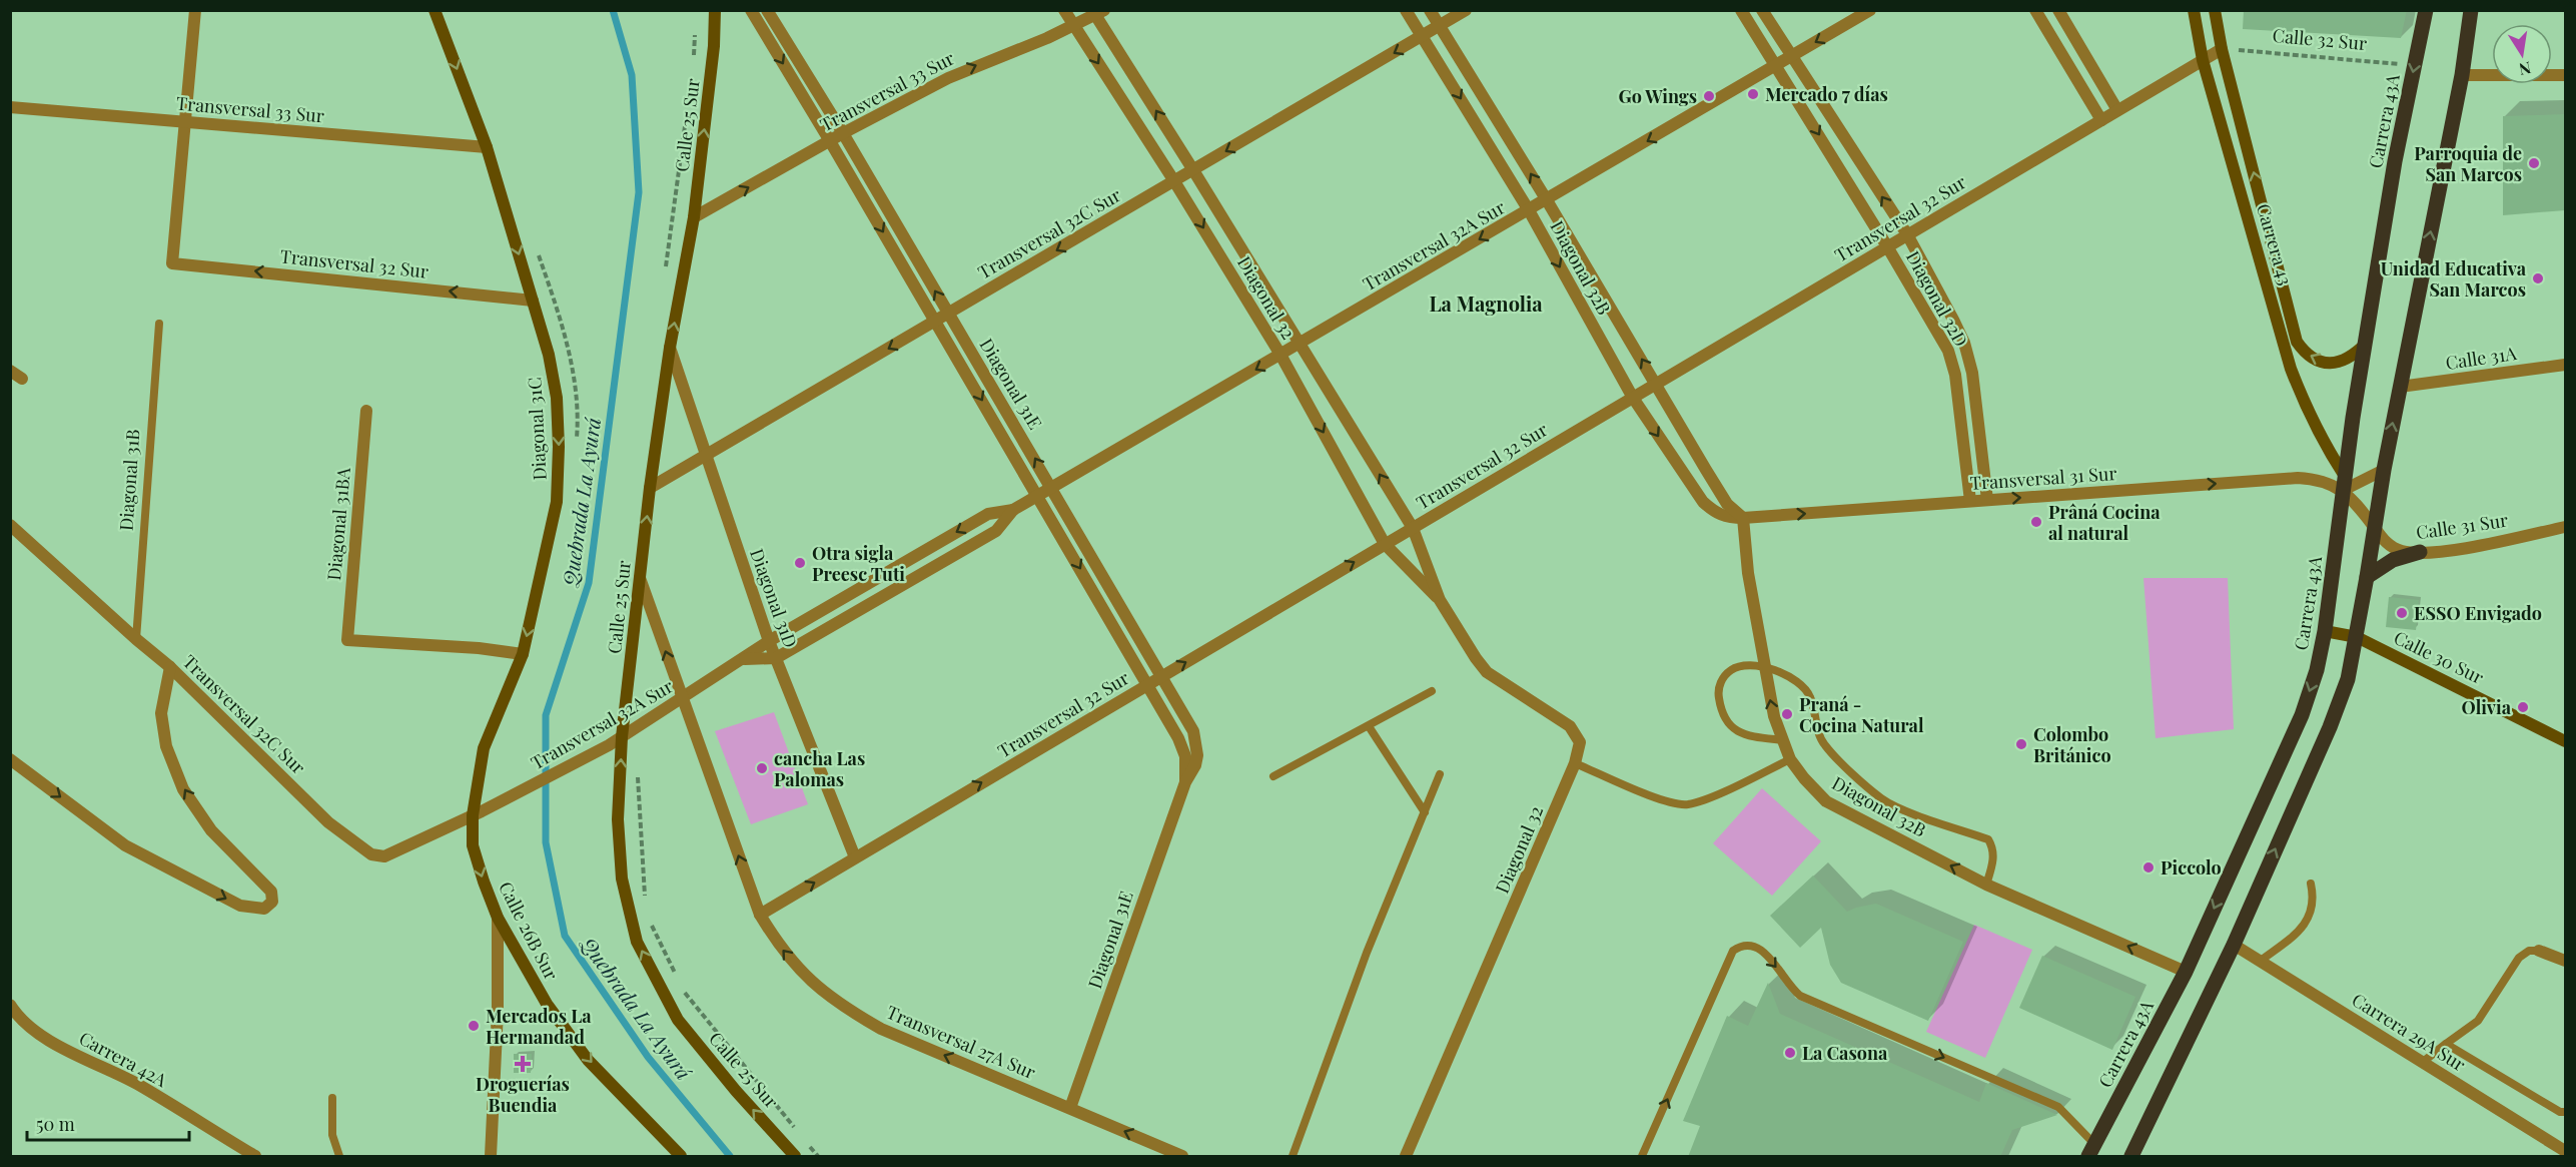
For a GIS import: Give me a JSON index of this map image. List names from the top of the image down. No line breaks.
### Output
{"streets":{"main road":["Carrera 43A","Calle 25 Sur","Carrera 43","Diagonal 31C","Calle 30 Sur","Calle 26B Sur"],"street":["Transversal 33 Sur","Transversal 32 Sur","Transversal 32C Sur","Transversal 32A Sur","Diagonal 32B","Diagonal 32","Diagonal 32D","Calle 31A","Diagonal 31E","Transversal 31 Sur","Diagonal 31BA","Calle 31 Sur","Diagonal 31D","Carrera 29A Sur","Transversal 27A Sur","Carrera 42A"],"lane":["Diagonal 31B"],"path":["Calle 32 Sur"]},"crossings":[["Calle 32 Sur","Carrera 43A"],["Calle 32 Sur","Transversal 32 Sur"],["Calle 32 Sur","Carrera 43"],["Transversal 33 Sur","Calle 25 Sur"],["Transversal 33 Sur","Transversal 32 Sur"],["Transversal 33 Sur","Diagonal 32"],["Transversal 33 Sur","Diagonal 31E"],["Transversal 33 Sur","Diagonal 31C"],["Carrera 43A","Carrera 43"],["Carrera 43A","Diagonal 32B"],["Carrera 43A","Transversal 31 Sur"],["Carrera 43A","Calle 30 Sur"],["Calle 25 Sur","Transversal 32C Sur"],["Calle 25 Sur","Transversal 32A Sur"],["Calle 25 Sur","Diagonal 31D"],["Transversal 32 Sur","Carrera 43"],["Transversal 32 Sur","Diagonal 32B"],["Transversal 32 Sur","Diagonal 32"],["Transversal 32 Sur","Diagonal 32D"],["Transversal 32 Sur","Diagonal 31E"],["Transversal 32 Sur","Diagonal 31C"],["Transversal 32 Sur","Diagonal 31D"],["Transversal 32 Sur","Transversal 27A Sur"],["Transversal 32C Sur","Transversal 32A Sur"],["Transversal 32C Sur","Diagonal 32B"],["Transversal 32C Sur","Diagonal 32"],["Transversal 32C Sur","Diagonal 31E"],["Transversal 32C Sur","Diagonal 31C"],["Transversal 32C Sur","Diagonal 31B"],["Transversal 32C Sur","Diagonal 31D"],["Transversal 32C Sur","Calle 26B Sur"],["Carrera 43","Transversal 31 Sur"],["Transversal 32A Sur","Diagonal 32B"],["Transversal 32A Sur","Diagonal 32"],["Transversal 32A Sur","Diagonal 32D"],["Transversal 32A Sur","Diagonal 31E"],["Transversal 32A Sur","Diagonal 31C"],["Transversal 32A Sur","Diagonal 31D"],["Transversal 32A Sur","Calle 26B Sur"],["Diagonal 32B","Transversal 31 Sur"],["Diagonal 32D","Transversal 31 Sur"],["Diagonal 31E","Transversal 27A Sur"],["Diagonal 31C","Diagonal 31BA"],["Diagonal 31C","Calle 26B Sur"]],"one_way":["Transversal 33 Sur","Calle 25 Sur","Transversal 32C Sur","Transversal 32A Sur","Diagonal 31C","Transversal 31 Sur","Calle 26B Sur","Transversal 27A Sur"],"districts":["La Magnolia"],"water":["Quebrada La Ayurá"],"places":{"other":["Mercado 7 días","Go Wings","Parroquia de San Marcos","Unidad Educativa San Marcos","Prâná Cocina al natural","Otra sigla Preesc Tuti","ESSO Envigado","Olivia","Praná - Cocina Natural","Colombo Británico","cancha Las Palomas","Piccolo","Mercados La Hermandad","La Casona"],"health":["Droguerías Buendia"]},"scale_bar":"50 m","north":"bottom"}
